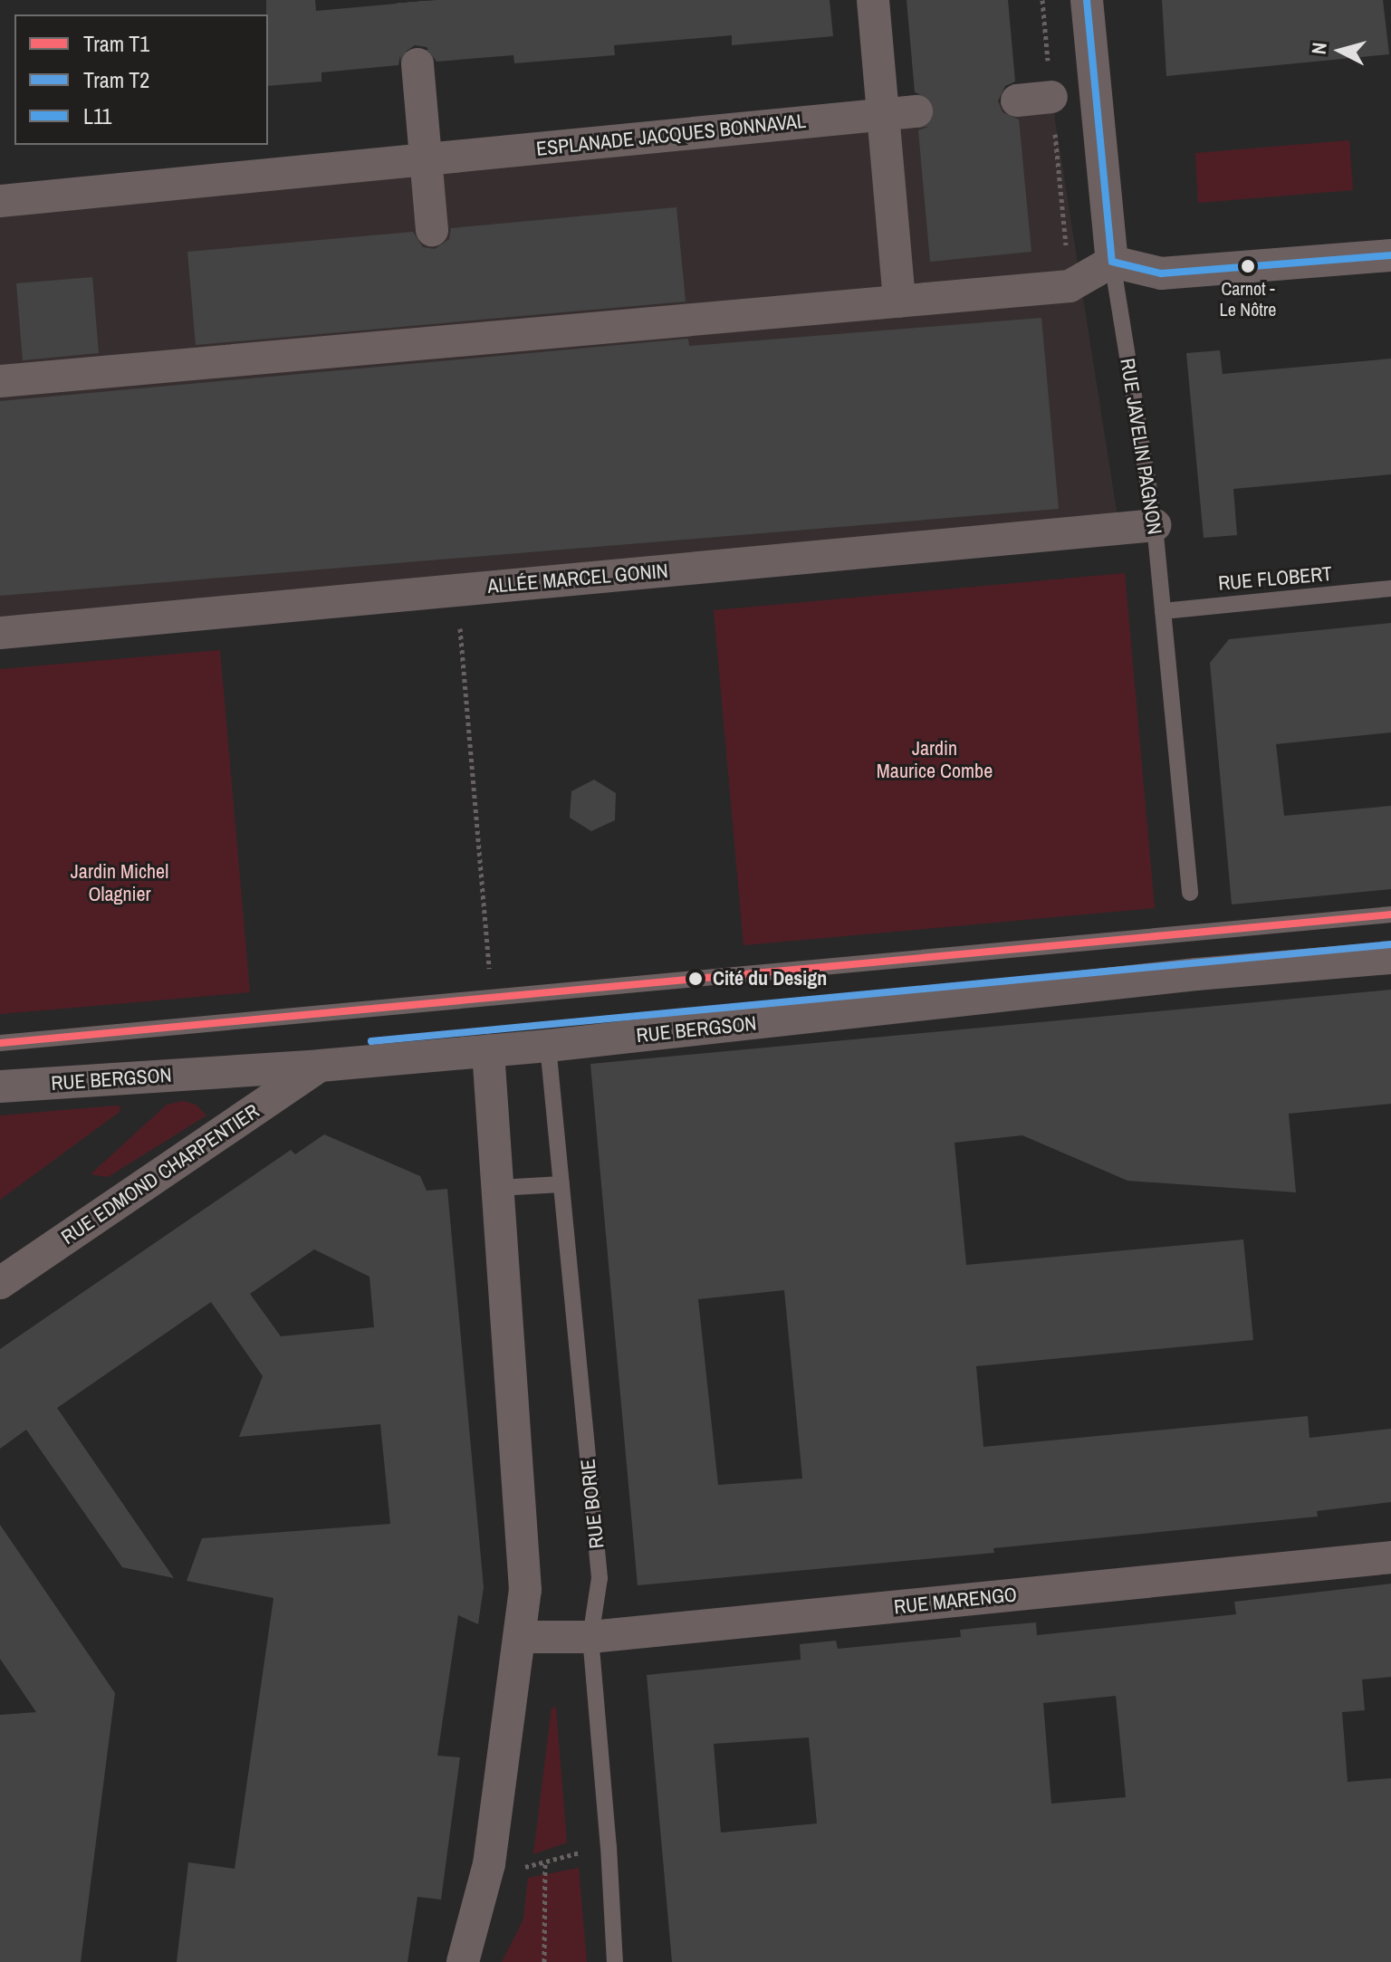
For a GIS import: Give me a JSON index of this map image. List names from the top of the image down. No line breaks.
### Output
{"streets":{"street":["ESPLANADE JACQUES BONNAVAL","RUE JAVELIN PAGNON","ALLÉE MARCEL GONIN","RUE BERGSON","RUE EDMOND CHARPENTIER","RUE MARENGO"],"lane":["RUE FLOBERT","RUE BORIE"]},"crossings":[["RUE JAVELIN PAGNON","ALLÉE MARCEL GONIN"],["RUE JAVELIN PAGNON","RUE FLOBERT"],["RUE BERGSON","RUE EDMOND CHARPENTIER"],["RUE BERGSON","RUE BORIE"],["RUE BORIE","RUE MARENGO"]],"parks":["Jardin Maurice Combe","Jardin Michel Olagnier"],"places":["Carnot - Le Nôtre","Cité du Design"],"lines":["transit line L11","tram line T1","tram line T2"],"legend":["Tram T1","Tram T2","L11"],"north":"left"}
